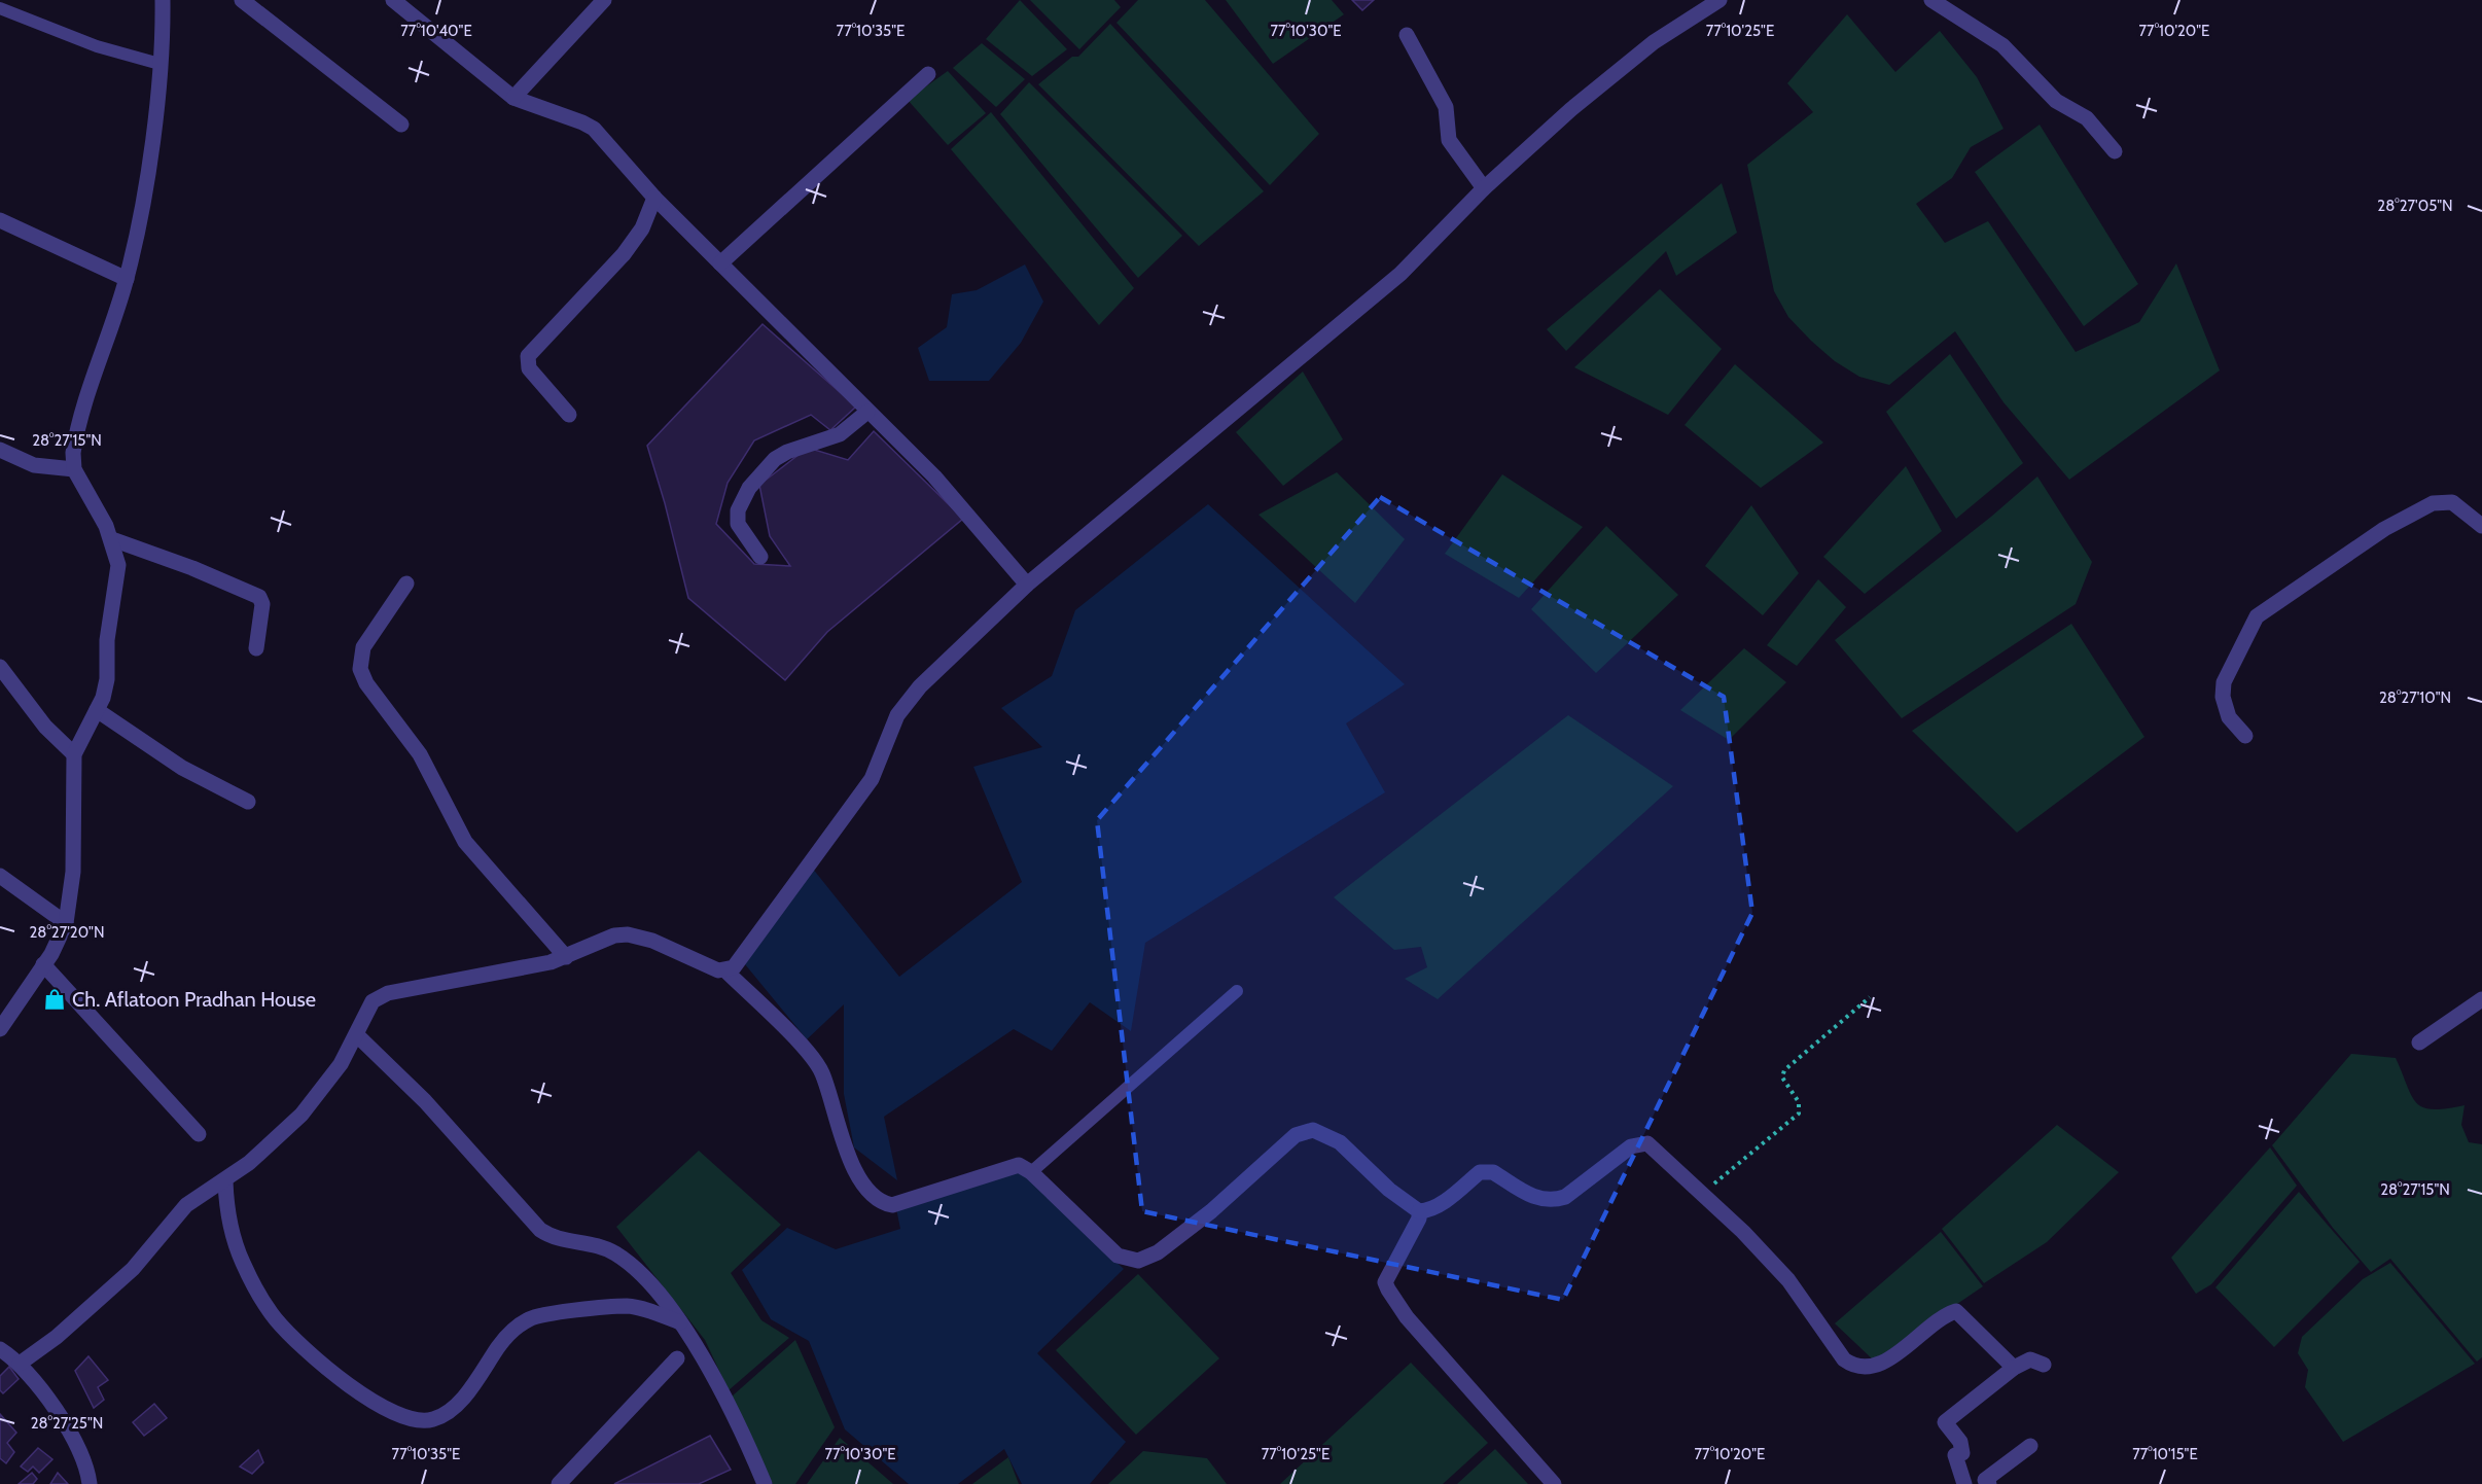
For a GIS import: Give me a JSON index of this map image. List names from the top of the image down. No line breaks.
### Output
{"places":{"shop":["Ch. Aflatoon Pradhan House"]},"coordinates":["77°10'40\"E","77°10'35\"E","77°10'30\"E","77°10'25\"E","77°10'20\"E","28°27'05\"N","28°27'15\"N","28°27'10\"N","28°27'20\"N","28°27'25\"N","77°10'15\"E"]}
